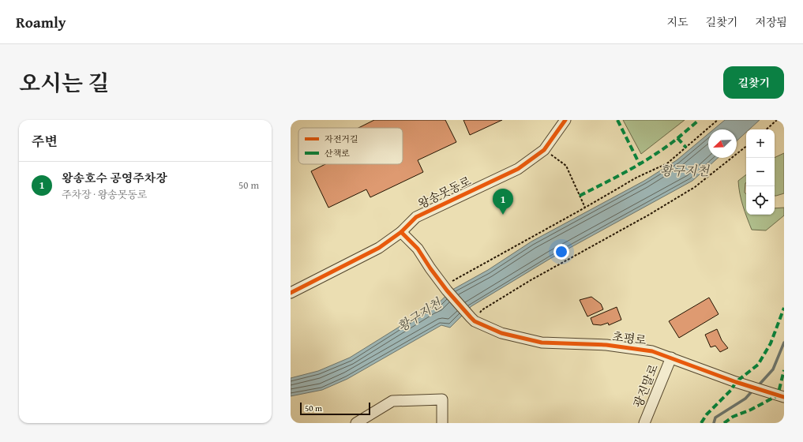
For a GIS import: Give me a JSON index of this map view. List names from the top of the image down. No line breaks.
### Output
{"streets":{"street":["왕송못동로","초평로","광진말로"]},"crossings":[["초평로","광진말로"]],"water":["황구지천"],"legend":["자전거길","산책로"],"scale_bar":"50 m","north":"bottom left","page":{"header":"Roamly","nav":["지도","길찾기","저장됨"],"title":"오시는 길","buttons":"길찾기","heading":"주변","map_buttons":["+","−"],"list":[{"mark":"1","name":"왕송호수 공영주차장","note":"주차장 · 왕송못동로","value":"50 m"}],"pins":"1","scale":"50 m"}}
